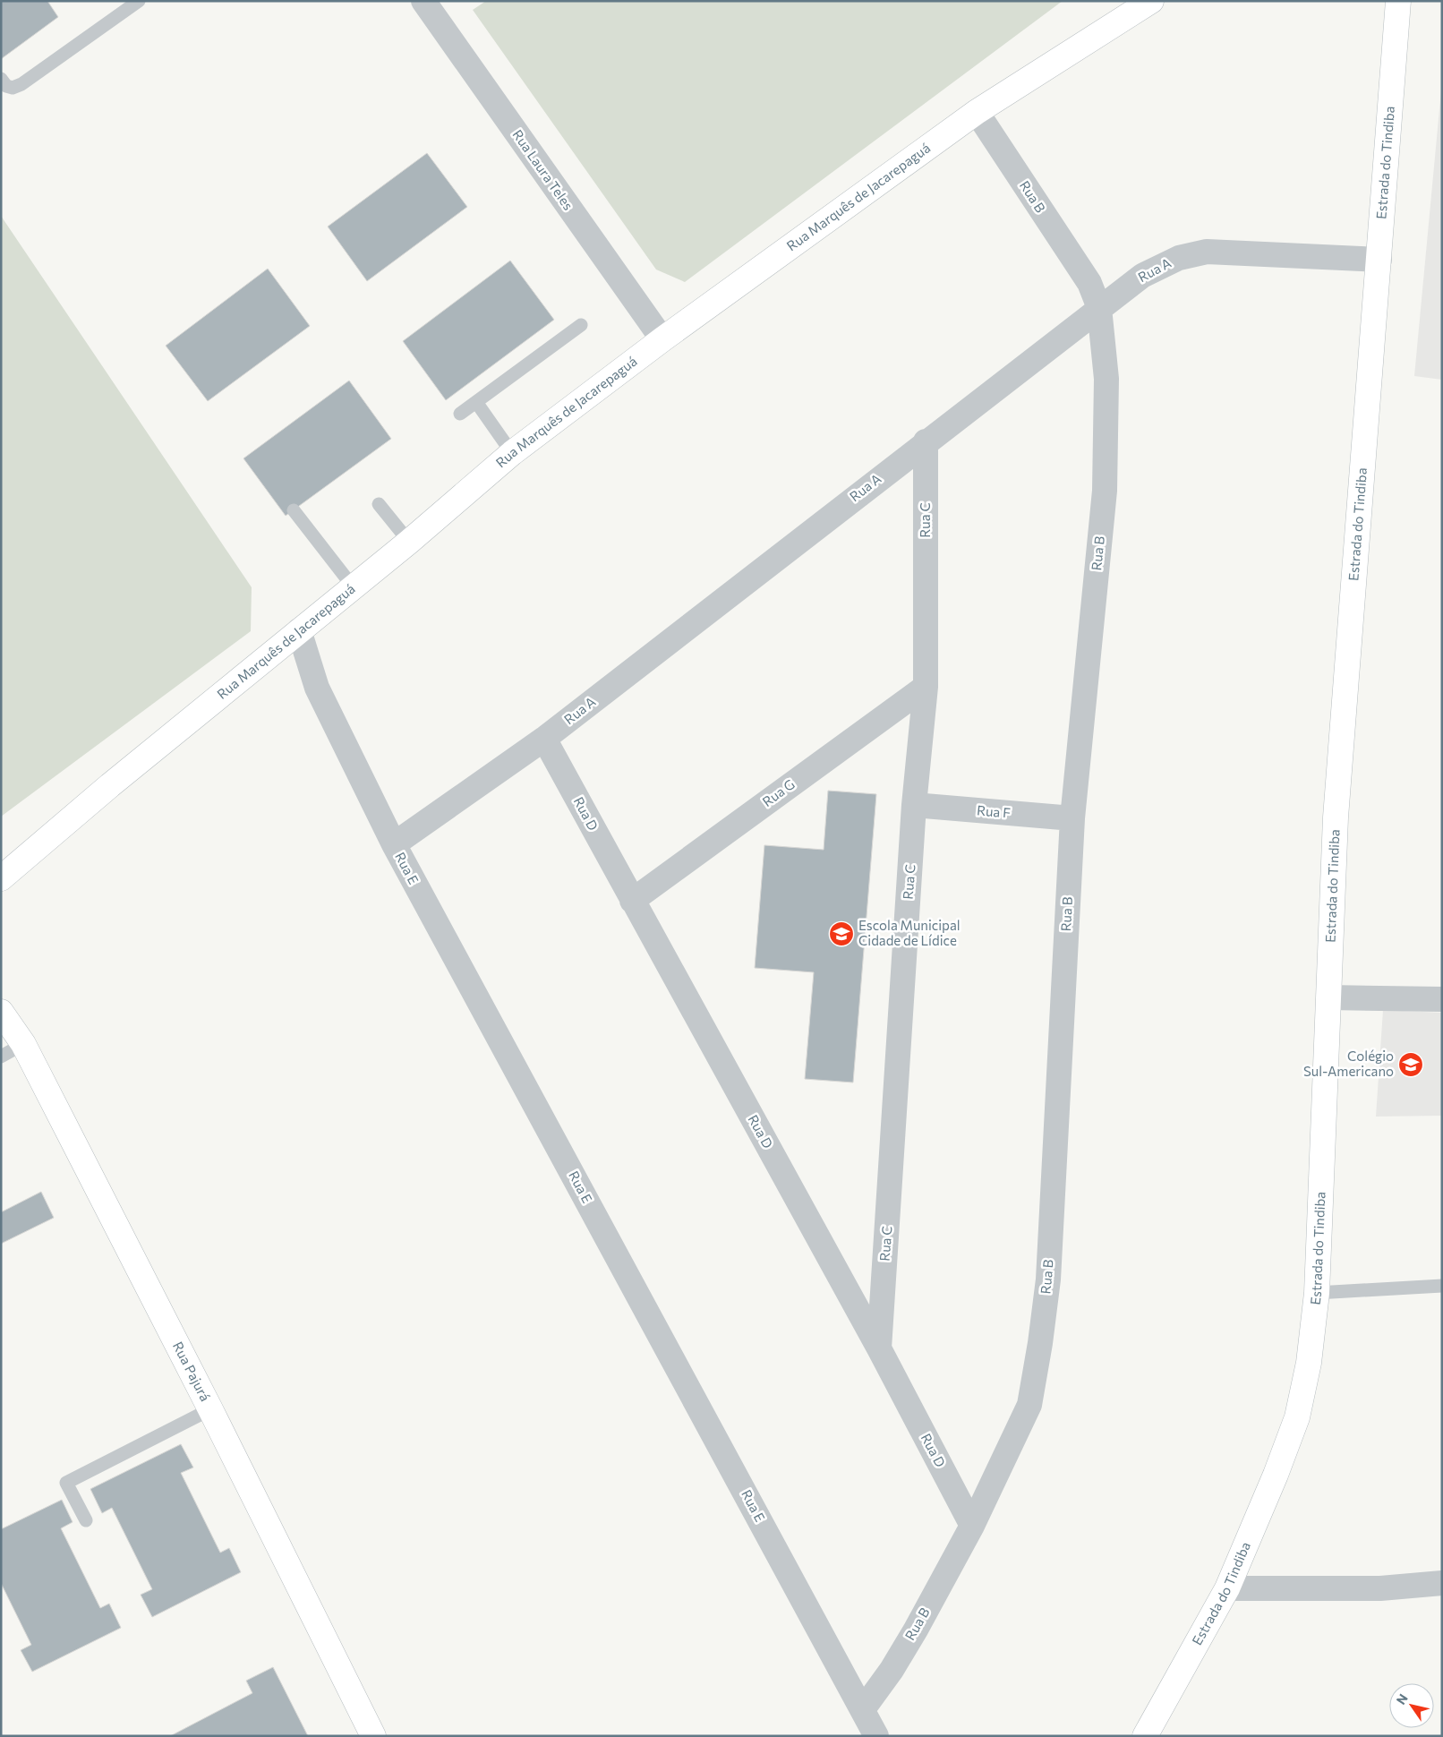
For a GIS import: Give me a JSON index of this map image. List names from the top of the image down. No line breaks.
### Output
{"streets":{"street":["Estrada do Tindiba","Rua Laura Teles","Rua B","Rua Marquês de Jacarepaguá","Rua A","Rua C","Rua G","Rua F","Rua D","Rua E","Rua Pajurá"]},"crossings":[["Estrada do Tindiba","Rua A"],["Rua Laura Teles","Rua Marquês de Jacarepaguá"],["Rua B","Rua Marquês de Jacarepaguá"],["Rua B","Rua A"],["Rua B","Rua F"],["Rua B","Rua D"],["Rua B","Rua E"],["Rua Marquês de Jacarepaguá","Rua E"],["Rua A","Rua C"],["Rua A","Rua D"],["Rua A","Rua E"],["Rua C","Rua G"],["Rua C","Rua F"],["Rua C","Rua D"],["Rua G","Rua D"]],"places":{"school or university":["Escola Municipal Cidade de Lídice","Colégio Sul-Americano"]},"north":"top left"}
